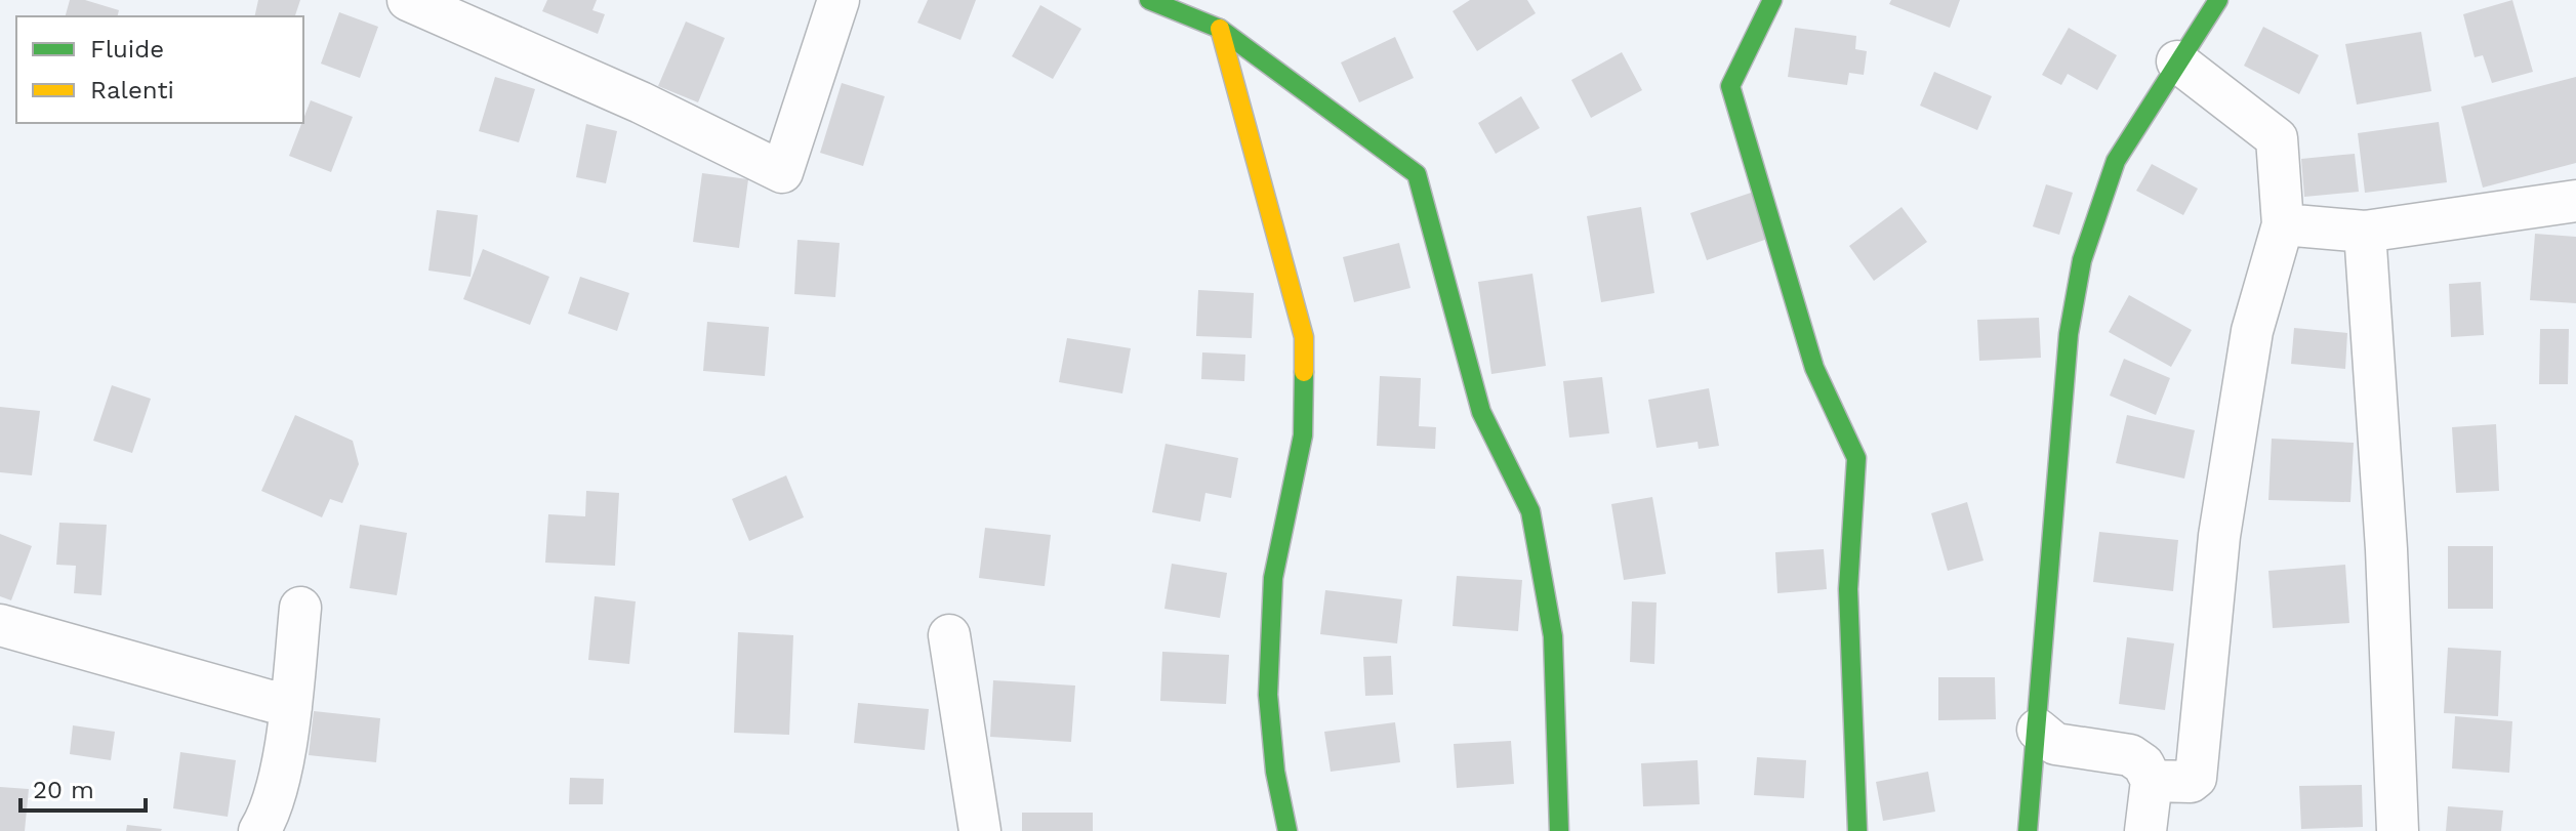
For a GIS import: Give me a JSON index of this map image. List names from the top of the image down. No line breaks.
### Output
{"legend":["Fluide","Ralenti"],"scale_bar":"20 m"}
